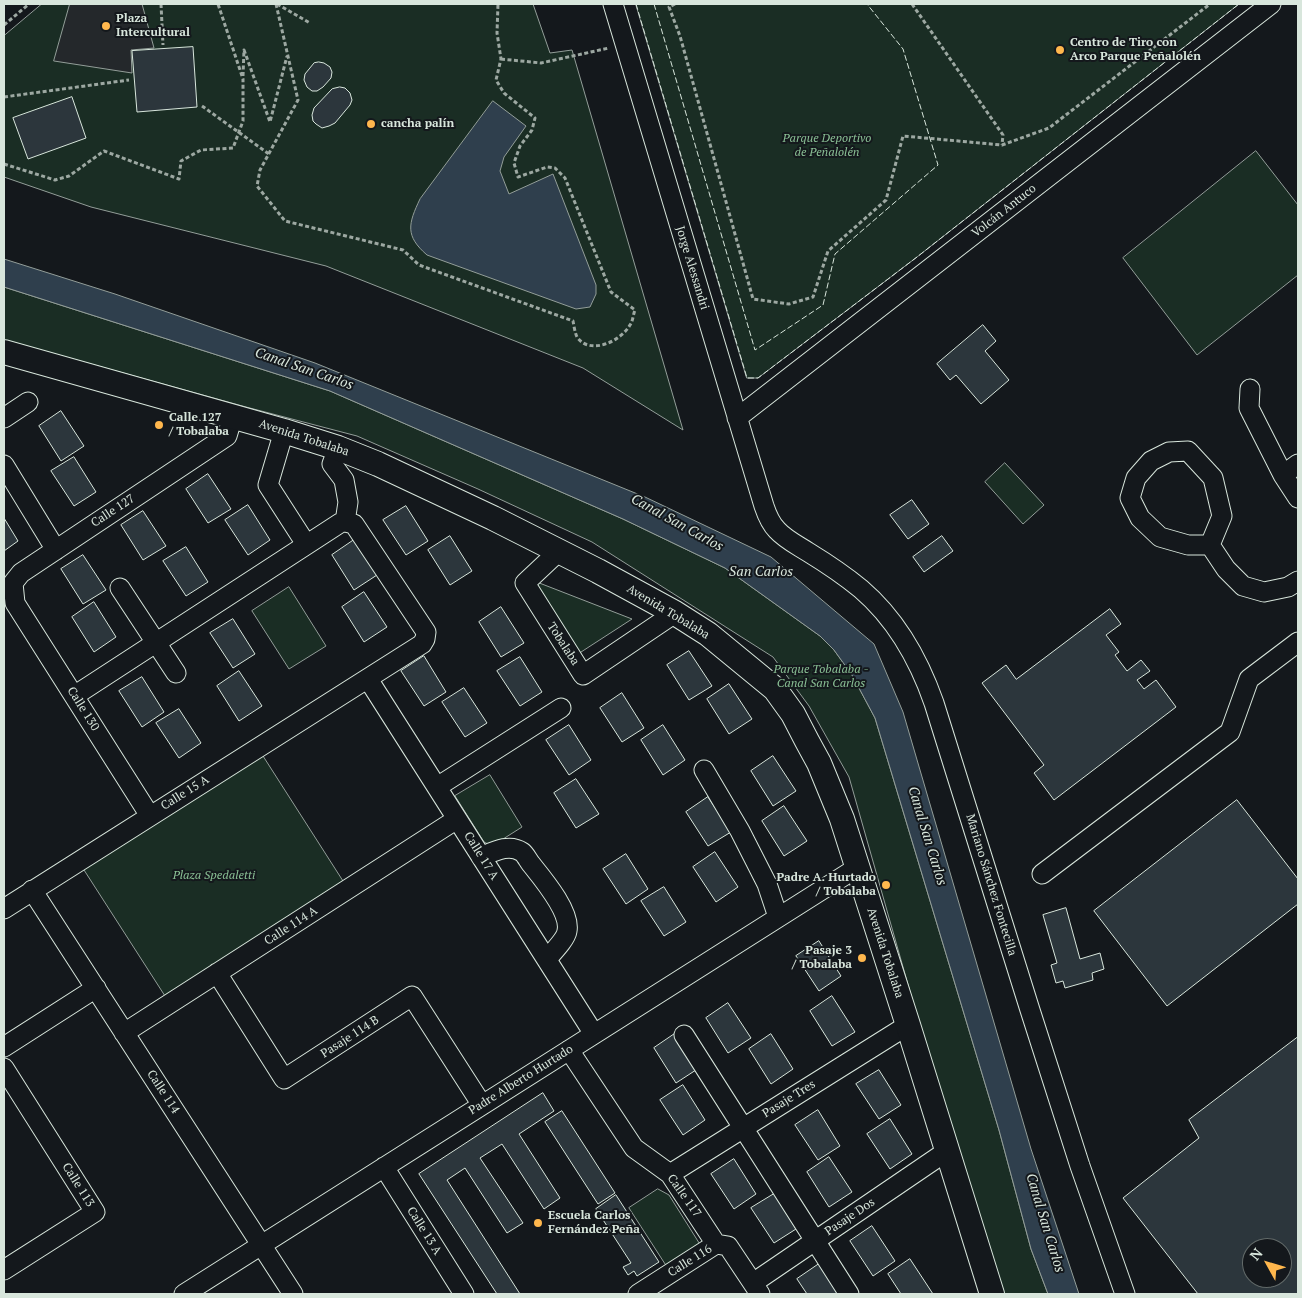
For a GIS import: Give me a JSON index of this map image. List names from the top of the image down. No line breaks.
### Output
{"streets":{"main road":["Avenida Tobalaba"],"street":["Volcán Antuco","Jorge Alessandri","Calle 127","Tobalaba","Calle 130","Calle 15 A","Calle 17 A","Mariano Sánchez Fontecilla","Calle 114 A","Pasaje 114 B","Padre Alberto Hurtado","Calle 114","Pasaje Tres","Calle 113","Calle 117","Pasaje Dos","Calle 13 A","Calle 116"]},"crossings":[["Volcán Antuco","Jorge Alessandri"],["Jorge Alessandri","Mariano Sánchez Fontecilla"],["Avenida Tobalaba","Calle 127"],["Avenida Tobalaba","Tobalaba"],["Avenida Tobalaba","Padre Alberto Hurtado"],["Avenida Tobalaba","Pasaje Tres"],["Avenida Tobalaba","Pasaje Dos"],["Calle 127","Calle 130"],["Calle 130","Calle 15 A"],["Calle 15 A","Calle 17 A"],["Calle 15 A","Calle 114"],["Calle 17 A","Calle 114 A"],["Calle 17 A","Padre Alberto Hurtado"],["Calle 114 A","Pasaje 114 B"],["Calle 114 A","Calle 114"],["Pasaje 114 B","Padre Alberto Hurtado"],["Padre Alberto Hurtado","Calle 114"],["Padre Alberto Hurtado","Calle 117"],["Padre Alberto Hurtado","Calle 13 A"],["Pasaje Tres","Calle 117"],["Calle 117","Pasaje Dos"],["Calle 117","Calle 116"]],"water":["Canal San Carlos","San Carlos"],"parks":["Parque Deportivo de Peñalolén","Parque Tobalaba - Canal San Carlos","Plaza Spedaletti"],"places":["Plaza Intercultural","Centro de Tiro con Arco Parque Peñalolén","cancha palín","Calle 127 / Tobalaba","Padre A. Hurtado / Tobalaba","Pasaje 3 / Tobalaba","Escuela Carlos Fernández Peña"],"north":"top left"}
